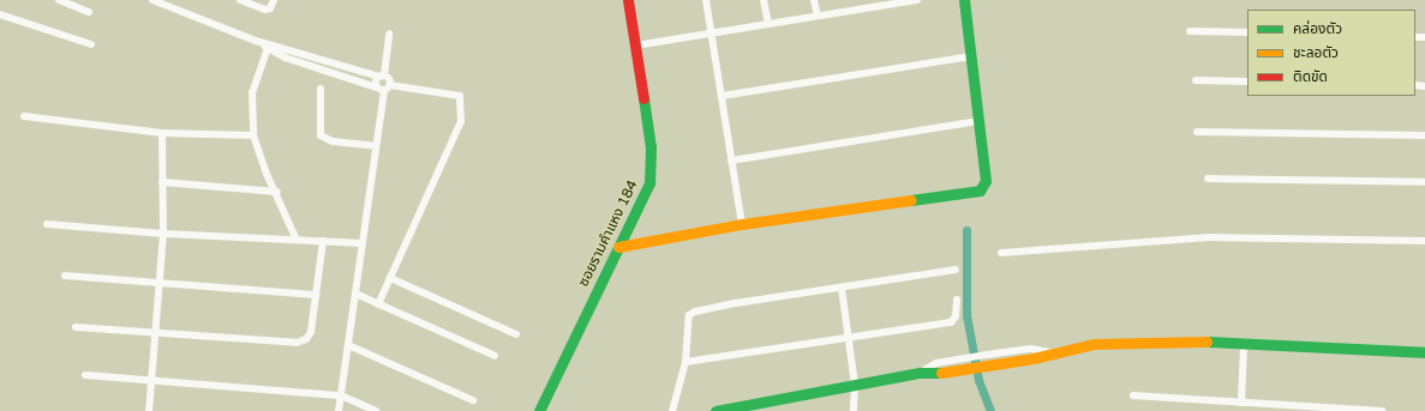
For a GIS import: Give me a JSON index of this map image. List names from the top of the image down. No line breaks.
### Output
{"streets":{"street":["ซอยรามคำแหง 184"]},"legend":["คล่องตัว","ชะลอตัว","ติดขัด"]}
